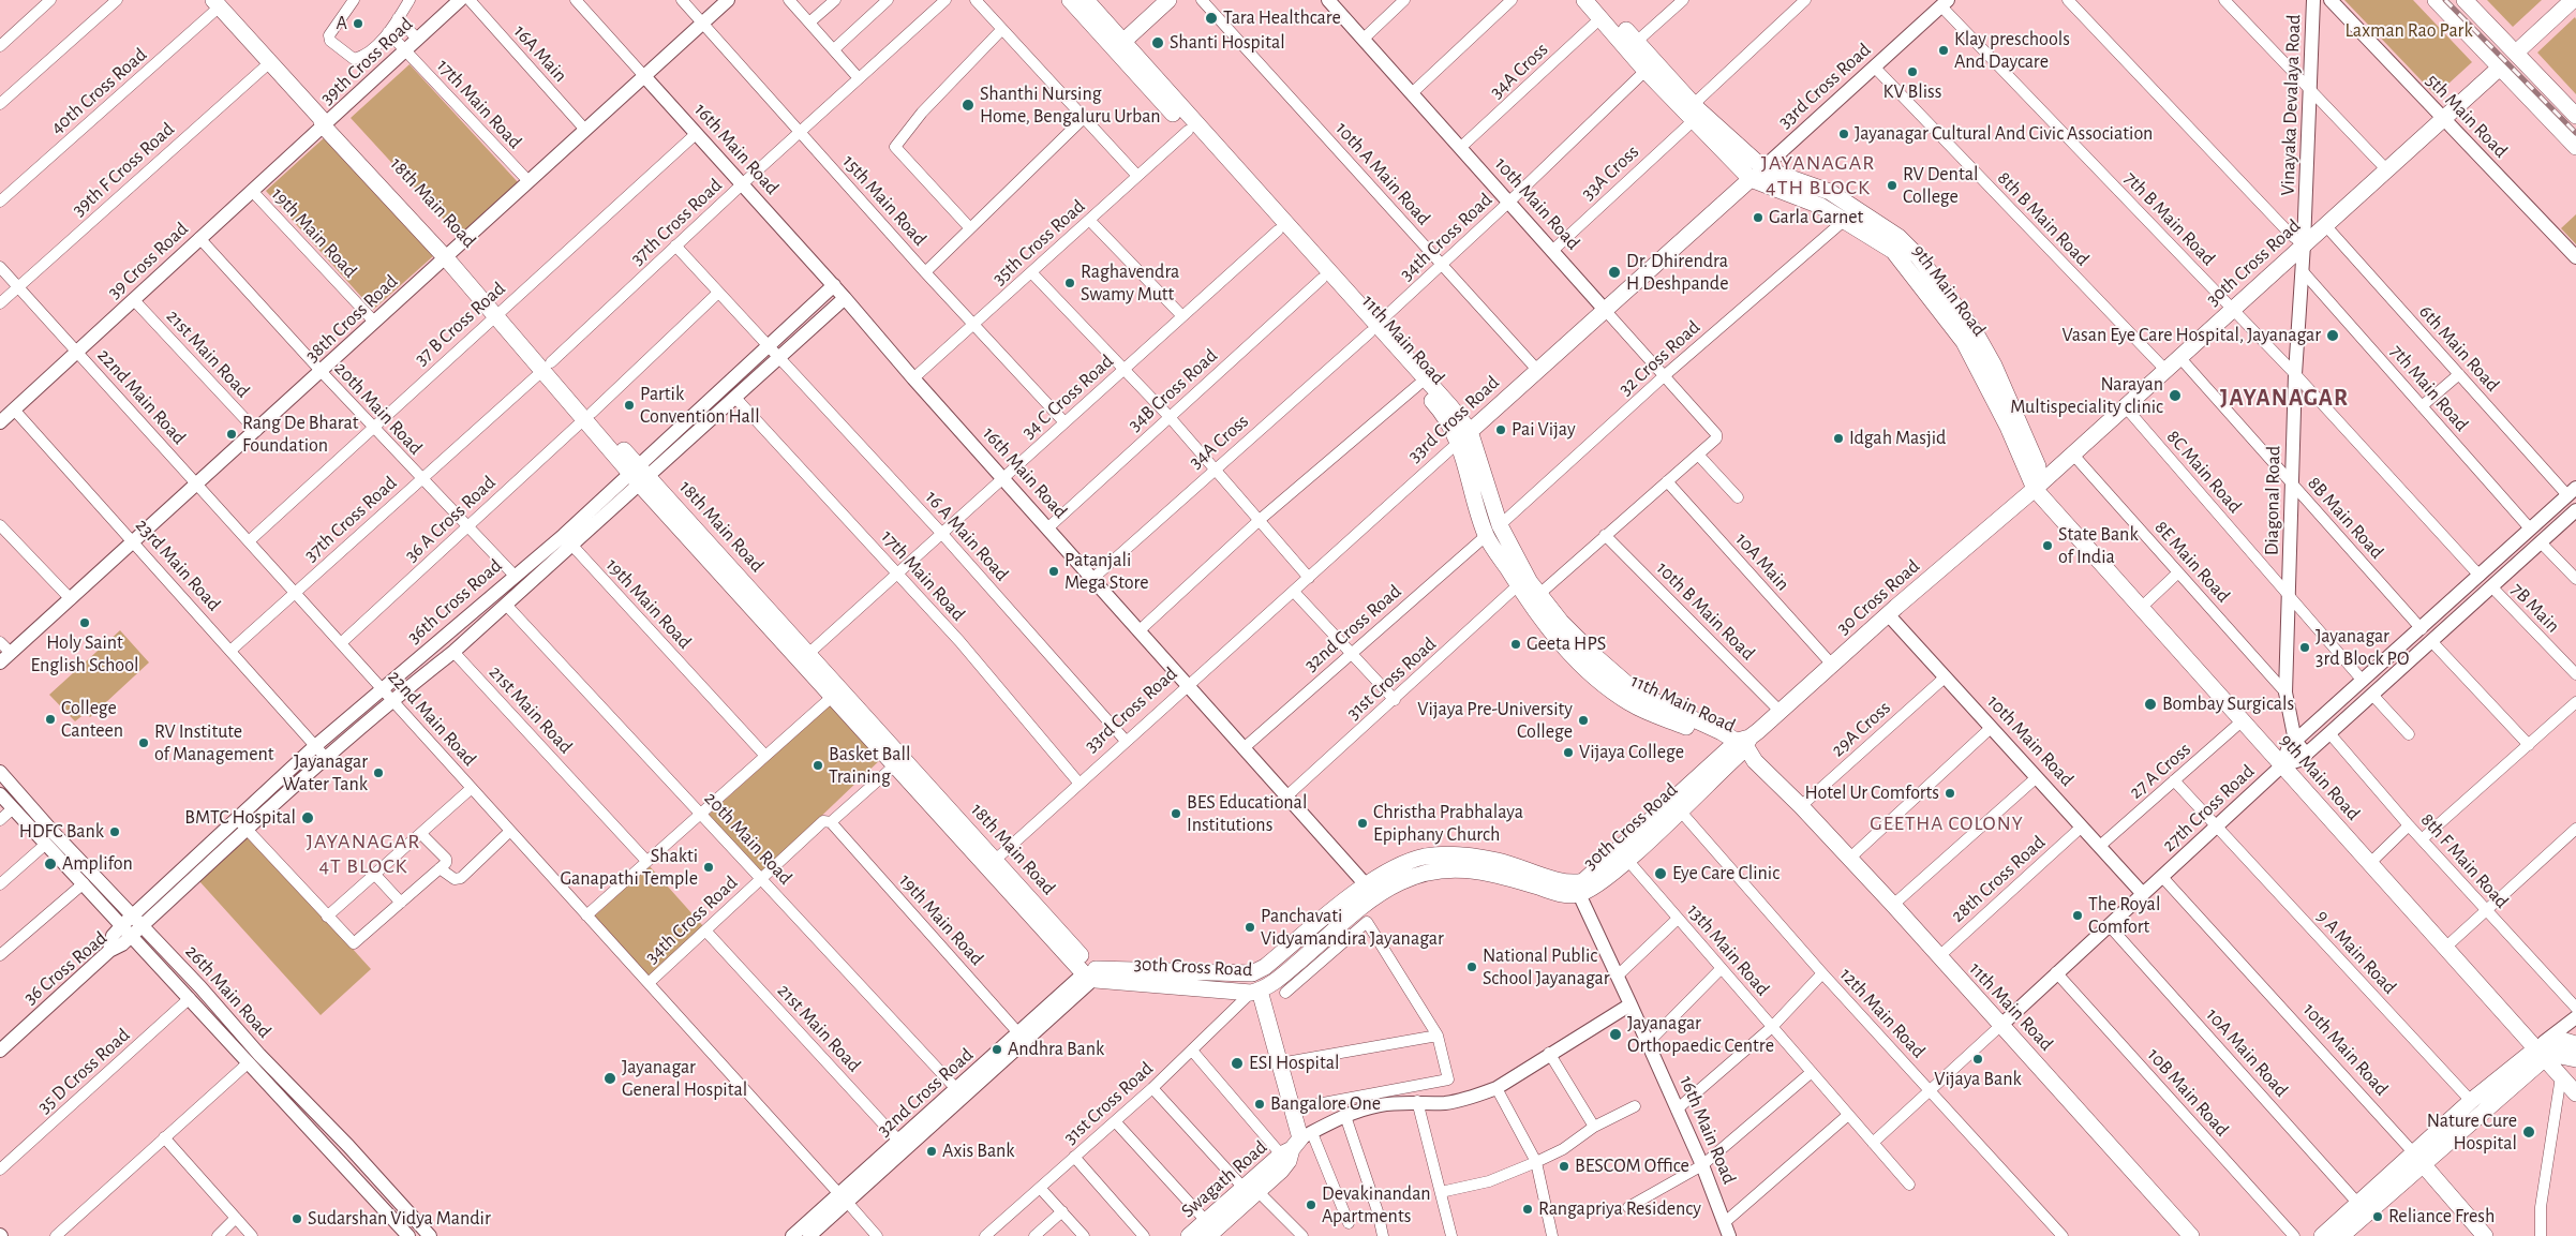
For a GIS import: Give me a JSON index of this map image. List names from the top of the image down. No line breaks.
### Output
{"streets":{"main road":["33rd Cross Road","18th Main Road","10th Main Road","30th Cross Road","9th Main Road","11th Main Road","30 Cross Road","Swagath Road"],"street":["16A Main","39th Cross Road","34A Cross","40th Cross Road","17th Main Road","Vinayaka Devalaya Road","5th Main Road","16th Main Road","39th F Cross Road","33A Cross","10th A Main Road","15th Main Road","8th B Main Road","7th B Main Road","37th Cross Road","19th Main Road","34th Cross Road","35th Cross Road","39 Cross Road","38th Cross Road","37 B Cross Road","6th Main Road","21st Main Road","32 Cross Road","7th Main Road","34B Cross Road","22nd Main Road","34 C Cross Road","20th Main Road","8C Main Road","Diagonal Road","8B Main Road","36 A Cross Road","16 A Main Road","10A Main","8E Main Road","23rd Main Road","36th Cross Road","7B Main","10th B Main Road","32nd Cross Road","31st Cross Road","29A Cross","27 A Cross","27th Cross Road","8th F Main Road","28th Cross Road","13th Main Road","9 A Main Road","36 Cross Road","26th Main Road","12th Main Road","10A Main Road","35 D Cross Road","10B Main Road"]},"crossings":[["16A Main","38th Cross Road"],["39th Cross Road","17th Main Road"],["39th Cross Road","18th Main Road"],["39th Cross Road","39 Cross Road"],["34A Cross","16th Main Road"],["34A Cross","10th Main Road"],["34A Cross","34th Cross Road"],["34A Cross","9th Main Road"],["34A Cross","11th Main Road"],["33rd Cross Road","17th Main Road"],["33rd Cross Road","16th Main Road"],["33rd Cross Road","10th A Main Road"],["33rd Cross Road","18th Main Road"],["33rd Cross Road","10th Main Road"],["33rd Cross Road","8th B Main Road"],["33rd Cross Road","7th B Main Road"],["33rd Cross Road","9th Main Road"],["33rd Cross Road","11th Main Road"],["33rd Cross Road","16 A Main Road"],["40th Cross Road","18th Main Road"],["17th Main Road","38th Cross Road"],["17th Main Road","34 C Cross Road"],["17th Main Road","36th Cross Road"],["Vinayaka Devalaya Road","30th Cross Road"],["Vinayaka Devalaya Road","Diagonal Road"],["5th Main Road","30th Cross Road"],["16th Main Road","37th Cross Road"],["16th Main Road","35th Cross Road"],["16th Main Road","30th Cross Road"],["16th Main Road","38th Cross Road"],["16th Main Road","37 B Cross Road"],["16th Main Road","34B Cross Road"],["16th Main Road","34 C Cross Road"],["16th Main Road","36th Cross Road"],["16th Main Road","32nd Cross Road"],["16th Main Road","31st Cross Road"],["39th F Cross Road","18th Main Road"],["39th F Cross Road","22nd Main Road"],["33A Cross","10th Main Road"],["33A Cross","9th Main Road"],["10th A Main Road","34th Cross Road"],["15th Main Road","37th Cross Road"],["15th Main Road","35th Cross Road"],["15th Main Road","38th Cross Road"],["15th Main Road","34 C Cross Road"],["18th Main Road","37th Cross Road"],["18th Main Road","39 Cross Road"],["18th Main Road","30th Cross Road"],["18th Main Road","38th Cross Road"],["18th Main Road","37 B Cross Road"],["18th Main Road","34 C Cross Road"],["18th Main Road","36 A Cross Road"],["18th Main Road","36th Cross Road"],["18th Main Road","32nd Cross Road"],["10th Main Road","34th Cross Road"],["10th Main Road","32 Cross Road"],["10th Main Road","30 Cross Road"],["10th Main Road","29A Cross"],["10th Main Road","27 A Cross"],["10th Main Road","27th Cross Road"],["10th Main Road","28th Cross Road"],["8th B Main Road","30th Cross Road"],["7th B Main Road","30th Cross Road"],["7th B Main Road","Diagonal Road"],["37th Cross Road","22nd Main Road"],["37th Cross Road","20th Main Road"],["37th Cross Road","23rd Main Road"],["19th Main Road","34th Cross Road"],["19th Main Road","39 Cross Road"],["19th Main Road","38th Cross Road"],["19th Main Road","36th Cross Road"],["19th Main Road","32nd Cross Road"],["34th Cross Road","9th Main Road"],["34th Cross Road","11th Main Road"],["34th Cross Road","21st Main Road"],["34th Cross Road","22nd Main Road"],["34th Cross Road","20th Main Road"],["35th Cross Road","11th Main Road"],["39 Cross Road","21st Main Road"],["39 Cross Road","22nd Main Road"],["39 Cross Road","20th Main Road"],["39 Cross Road","23rd Main Road"],["30th Cross Road","9th Main Road"],["30th Cross Road","11th Main Road"],["30th Cross Road","6th Main Road"],["30th Cross Road","8C Main Road"],["30th Cross Road","Diagonal Road"],["30th Cross Road","8B Main Road"],["30th Cross Road","8E Main Road"],["30th Cross Road","30 Cross Road"],["30th Cross Road","32nd Cross Road"],["30th Cross Road","31st Cross Road"],["30th Cross Road","13th Main Road"],["30th Cross Road","12th Main Road"],["9th Main Road","32 Cross Road"],["9th Main Road","30 Cross Road"],["9th Main Road","27 A Cross"],["9th Main Road","27th Cross Road"],["38th Cross Road","21st Main Road"],["38th Cross Road","22nd Main Road"],["38th Cross Road","20th Main Road"],["38th Cross Road","23rd Main Road"],["37 B Cross Road","22nd Main Road"],["37 B Cross Road","20th Main Road"],["11th Main Road","32 Cross Road"],["11th Main Road","34B Cross Road"],["11th Main Road","34 C Cross Road"],["11th Main Road","30 Cross Road"],["11th Main Road","32nd Cross Road"],["11th Main Road","31st Cross Road"],["11th Main Road","29A Cross"],["11th Main Road","27th Cross Road"],["11th Main Road","28th Cross Road"],["21st Main Road","36th Cross Road"],["21st Main Road","32nd Cross Road"],["7th Main Road","Diagonal Road"],["22nd Main Road","36 A Cross Road"],["22nd Main Road","36th Cross Road"],["22nd Main Road","32nd Cross Road"],["34 C Cross Road","16 A Main Road"],["20th Main Road","36 A Cross Road"],["20th Main Road","36th Cross Road"],["20th Main Road","32nd Cross Road"],["8C Main Road","Diagonal Road"],["Diagonal Road","8B Main Road"],["Diagonal Road","8E Main Road"],["16 A Main Road","36th Cross Road"],["10A Main","30 Cross Road"],["23rd Main Road","36th Cross Road"],["30 Cross Road","10th B Main Road"],["36th Cross Road","36 Cross Road"],["36th Cross Road","26th Main Road"],["7B Main","27th Cross Road"],["27 A Cross","9 A Main Road"],["27th Cross Road","8th F Main Road"],["27th Cross Road","13th Main Road"],["27th Cross Road","9 A Main Road"],["27th Cross Road","12th Main Road"],["27th Cross Road","10A Main Road"],["27th Cross Road","10B Main Road"],["36 Cross Road","26th Main Road"],["26th Main Road","35 D Cross Road"]],"districts":["JAYANAGAR 4TH BLOCK","JAYANAGAR","GEETHA COLONY","JAYANAGAR 4T BLOCK"],"parks":["Laxman Rao Park"],"places":["Tara Healthcare","A","Shanti Hospital","Klay preschools And Daycare","KV Bliss","Shanthi Nursing Home, Bengaluru Urban","Jayanagar Cultural And Civic Association","RV Dental College","Garla Garnet","Dr. Dhirendra H Deshpande","Raghavendra Swamy Mutt","Vasan Eye Care Hospital, Jayanagar","Narayan Multispeciality clinic","Partik Convention Hall","Pai Vijay","Rang De Bharat Foundation","Idgah Masjid","State Bank of India","Patanjali Mega Store","Holy Saint English School","Geeta HPS","Jayanagar 3rd Block PO","Bombay Surgicals","College Canteen","Vijaya Pre-University College","RV Institute of Management","Vijaya College","Basket Ball Training","Jayanagar Water Tank","Hotel Ur Comforts","BES Educational Institutions","BMTC Hospital","Christha Prabhalaya Epiphany Church","HDFC Bank","Amplifon","Shakti Ganapathi Temple","Eye Care Clinic","The Royal Comfort","Panchavati Vidyamandira Jayanagar","National Public School Jayanagar","Jayanagar Orthopaedic Centre","Andhra Bank","Vijaya Bank","ESI Hospital","Jayanagar General Hospital","Bangalore One","Nature Cure Hospital","Axis Bank","BESCOM Office","Devakinandan Apartments","Rangapriya Residency","Reliance Fresh","Sudarshan Vidya Mandir"]}
